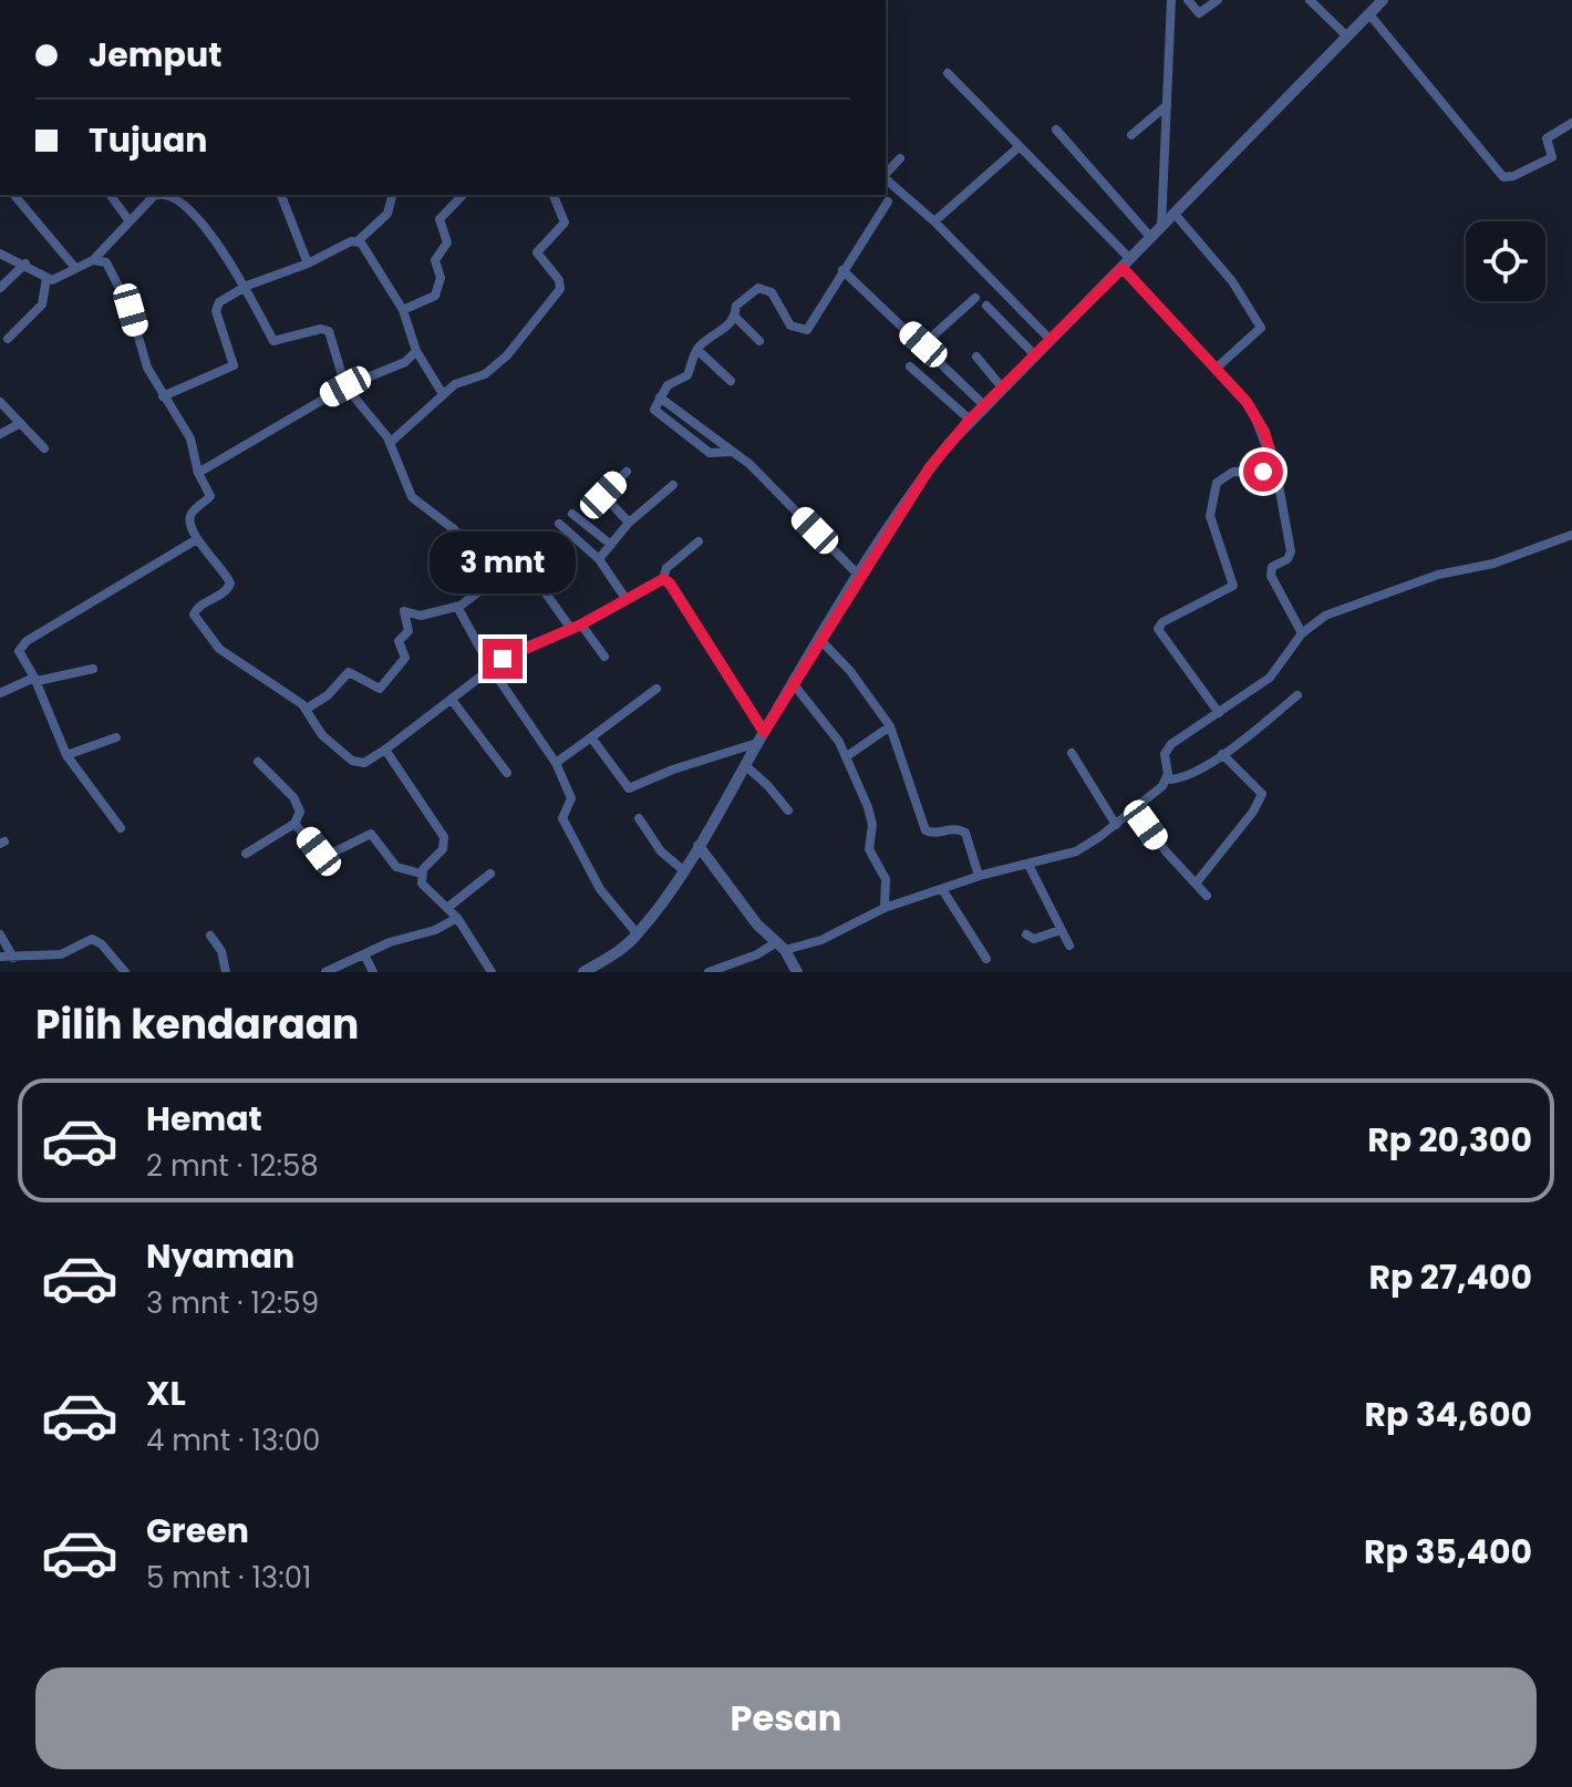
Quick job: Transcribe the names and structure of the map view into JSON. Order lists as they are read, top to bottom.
{
  "page": {
    "banner": ["Jemput", "Tujuan"],
    "bubble": "3 mnt",
    "heading": "Pilih kendaraan",
    "list": [
      {
        "name": "Hemat",
        "note": "2 mnt · 12:58",
        "value": "Rp 20,300"
      },
      {
        "name": "Nyaman",
        "note": "3 mnt · 12:59",
        "value": "Rp 27,400"
      },
      {
        "name": "XL",
        "note": "4 mnt · 13:00",
        "value": "Rp 34,600"
      },
      {
        "name": "Green",
        "note": "5 mnt · 13:01",
        "value": "Rp 35,400"
      }
    ],
    "buttons": "Pesan"
  }
}
